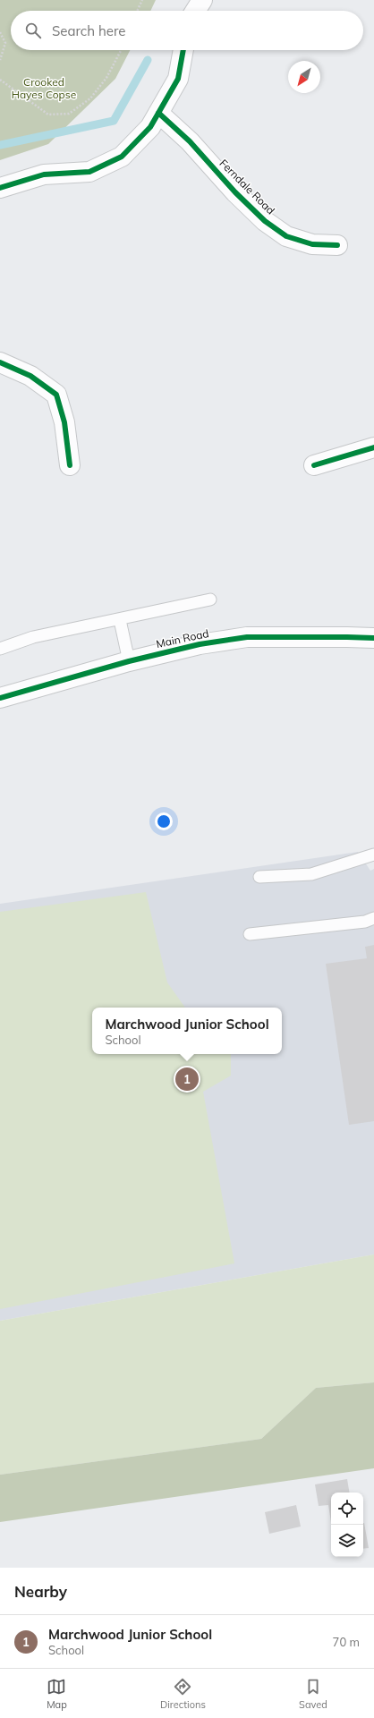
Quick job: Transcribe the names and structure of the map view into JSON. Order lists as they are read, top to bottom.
{
  "streets": {
    "street": ["Ferndale Road", "Main Road"]
  },
  "parks": ["Crooked Hayes Copse"],
  "north": "bottom left",
  "page": {
    "search": "Search here",
    "popup": ["Marchwood Junior School", "School"],
    "pins": "1",
    "heading": "Nearby",
    "list": [
      {
        "mark": "1",
        "name": "Marchwood Junior School",
        "note": "School",
        "value": "70 m"
      }
    ],
    "nav": ["Map", "Directions", "Saved"]
  }
}
